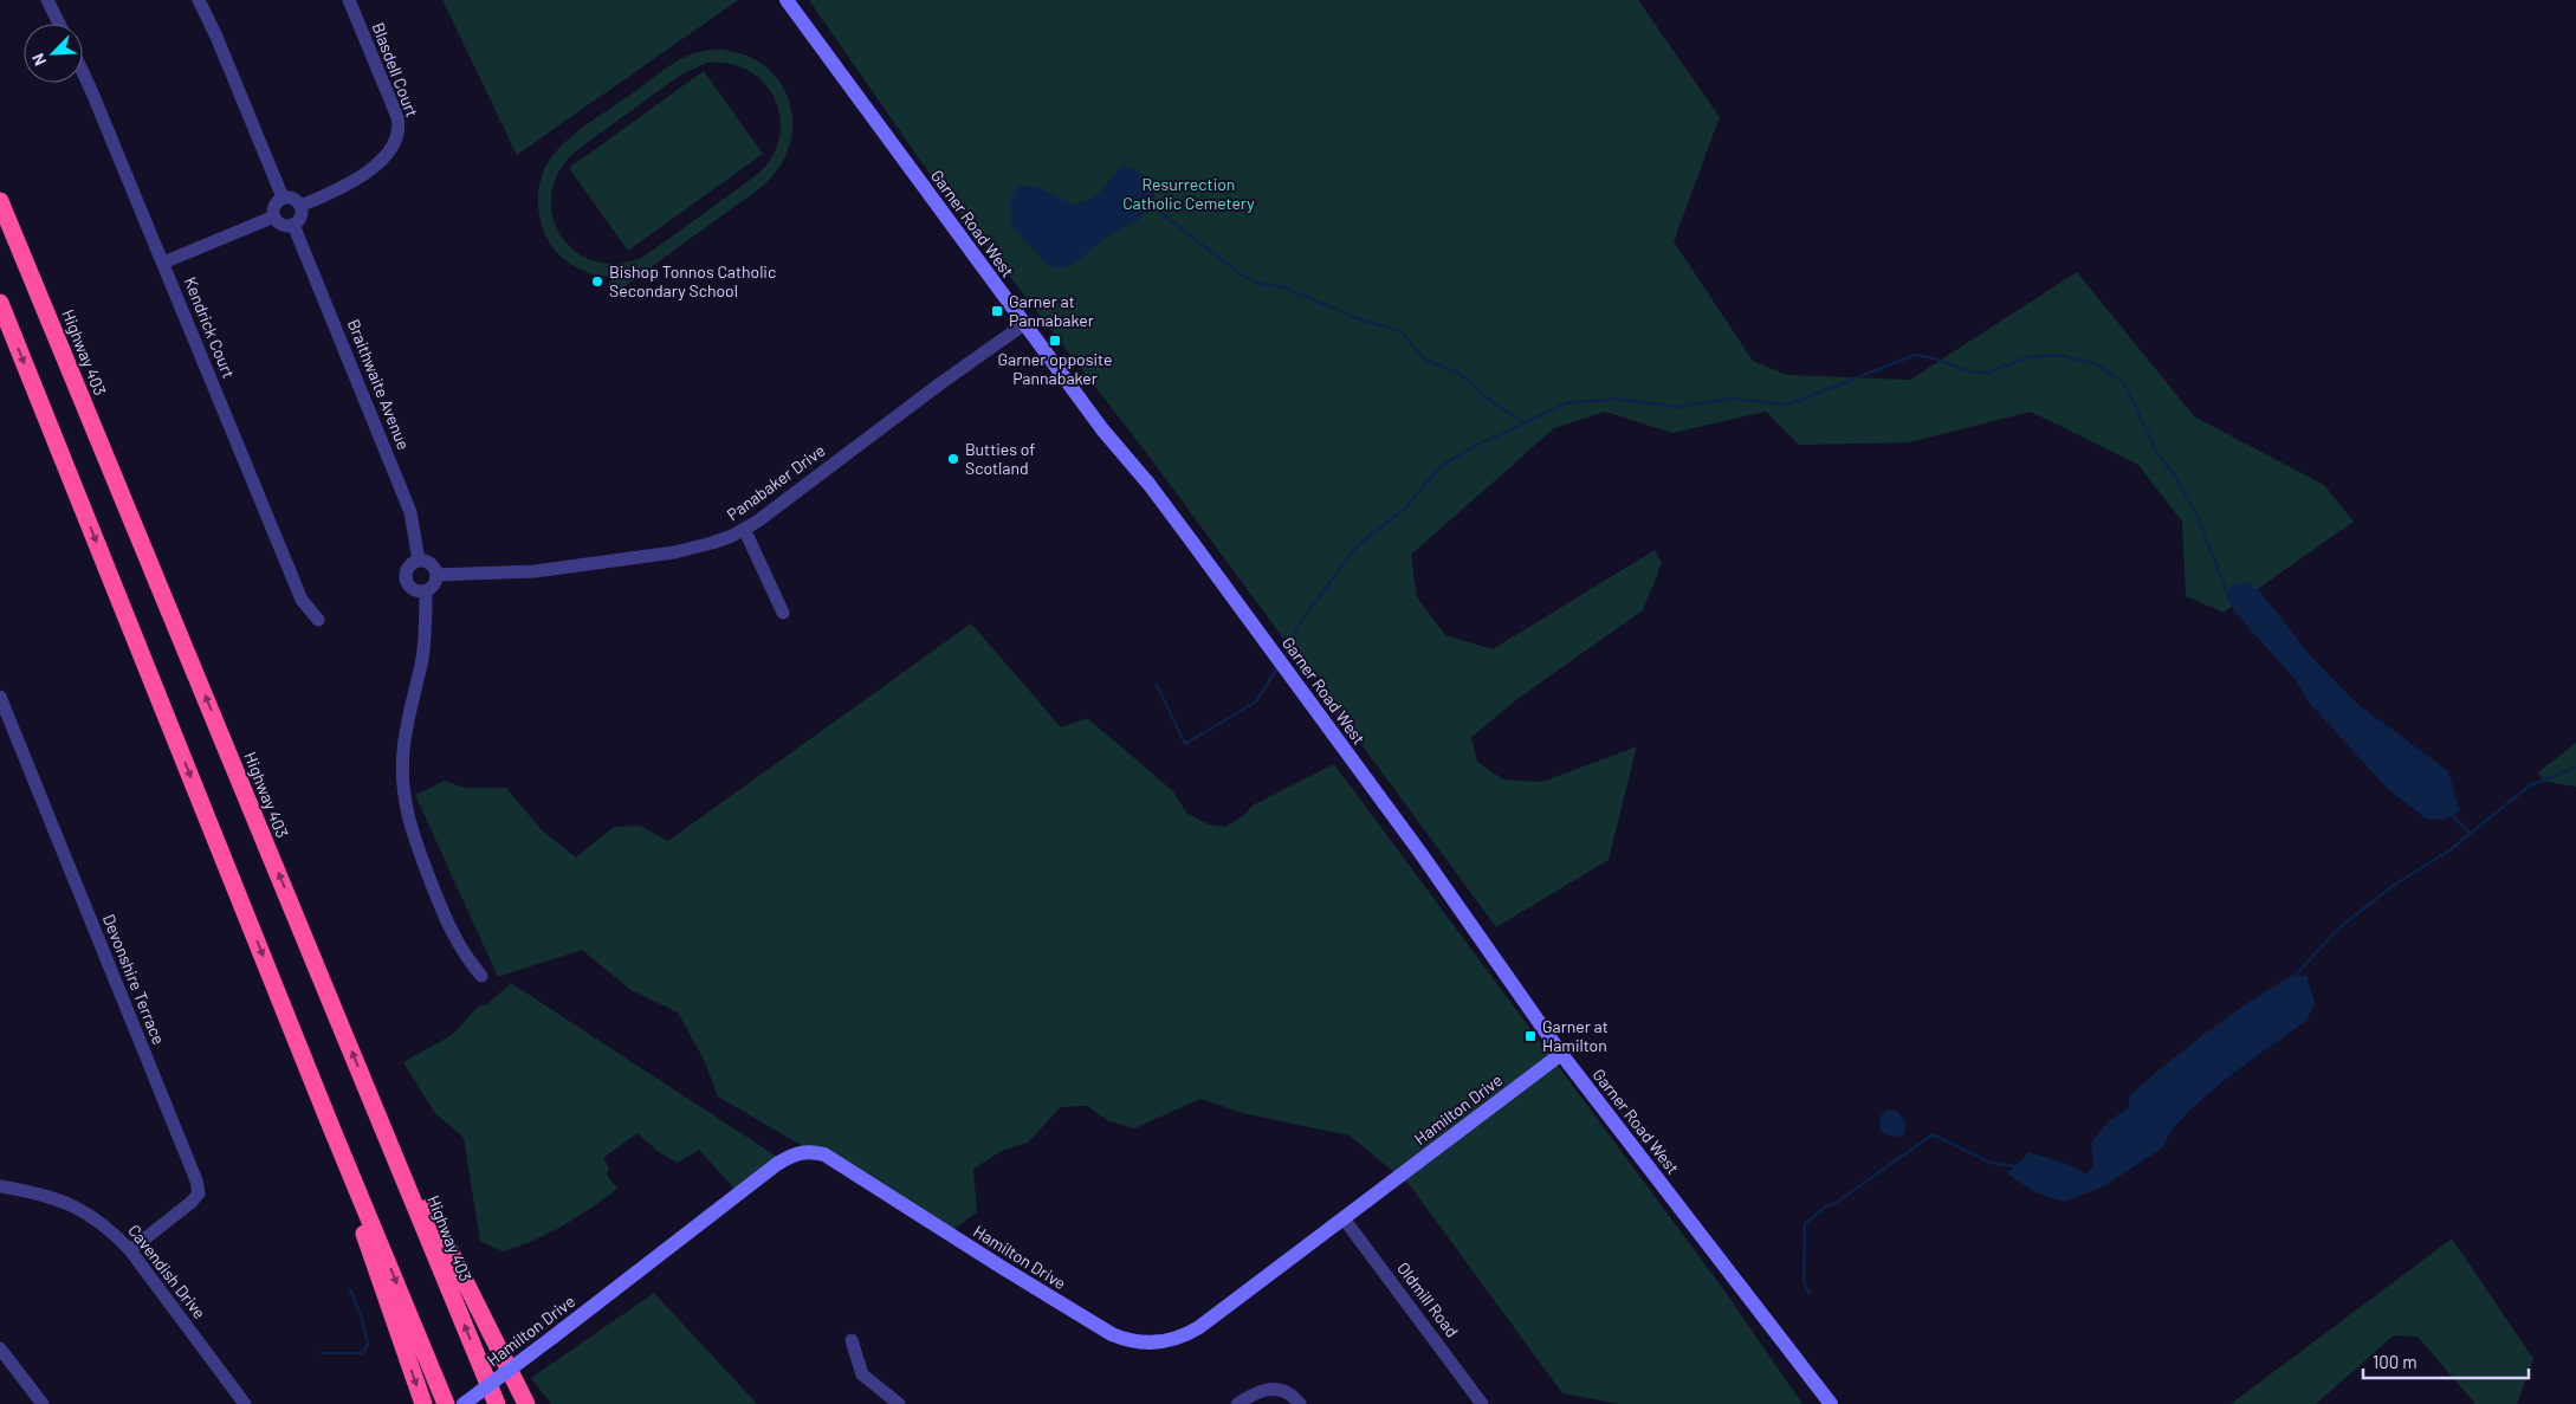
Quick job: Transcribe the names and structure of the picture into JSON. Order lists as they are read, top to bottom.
{
  "streets": {
    "highway": ["Highway 403"],
    "main road": ["Garner Road West", "Hamilton Drive"],
    "street": [
      "Blasdell Court",
      "Kendrick Court",
      "Braithwaite Avenue",
      "Panabaker Drive",
      "Devonshire Terrace",
      "Cavendish Drive",
      "Oldmill Road"
    ]
  },
  "crossings": [
    ["Blasdell Court", "Braithwaite Avenue"],
    ["Garner Road West", "Panabaker Drive"],
    ["Garner Road West", "Hamilton Drive"],
    ["Braithwaite Avenue", "Panabaker Drive"],
    ["Devonshire Terrace", "Cavendish Drive"],
    ["Hamilton Drive", "Oldmill Road"]
  ],
  "parks": ["Resurrection Catholic Cemetery"],
  "places": {
    "other": ["Bishop Tonnos Catholic Secondary School", "Butties of Scotland"],
    "transit": ["Garner at Pannabaker", "Garner opposite Pannabaker", "Garner at Hamilton"]
  },
  "scale_bar": "100 m",
  "north": "bottom left"
}
